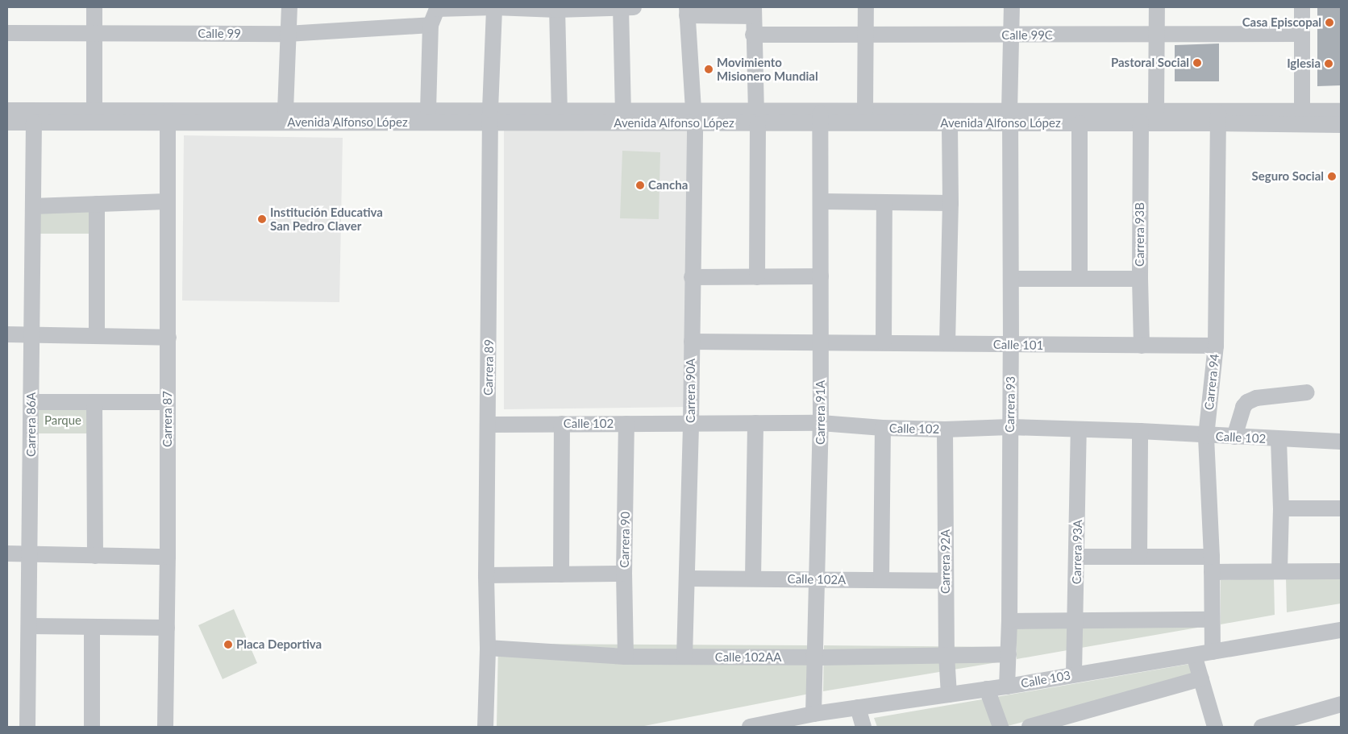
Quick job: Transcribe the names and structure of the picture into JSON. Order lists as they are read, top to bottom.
{
  "streets": {
    "street": [
      "Calle 99",
      "Calle 99C",
      "Avenida Alfonso López",
      "Carrera 93B",
      "Calle 101",
      "Carrera 89",
      "Carrera 94",
      "Carrera 90A",
      "Carrera 93",
      "Carrera 91A",
      "Carrera 87",
      "Calle 102",
      "Carrera 86A",
      "Carrera 90",
      "Carrera 93A",
      "Carrera 92A",
      "Calle 102A",
      "Calle 102AA",
      "Calle 103"
    ]
  },
  "crossings": [
    ["Calle 99C", "Carrera 93"],
    ["Avenida Alfonso López", "Carrera 93B"],
    ["Avenida Alfonso López", "Carrera 89"],
    ["Avenida Alfonso López", "Carrera 94"],
    ["Avenida Alfonso López", "Carrera 90A"],
    ["Avenida Alfonso López", "Carrera 93"],
    ["Avenida Alfonso López", "Carrera 91A"],
    ["Avenida Alfonso López", "Carrera 87"],
    ["Avenida Alfonso López", "Carrera 86A"],
    ["Carrera 93B", "Calle 101"],
    ["Calle 101", "Carrera 94"],
    ["Calle 101", "Carrera 90A"],
    ["Calle 101", "Carrera 93"],
    ["Calle 101", "Carrera 91A"],
    ["Carrera 89", "Calle 102"],
    ["Carrera 89", "Calle 102AA"],
    ["Carrera 94", "Calle 102"],
    ["Carrera 94", "Calle 103"],
    ["Carrera 90A", "Calle 102"],
    ["Carrera 90A", "Calle 102A"],
    ["Carrera 90A", "Calle 102AA"],
    ["Carrera 93", "Calle 102"],
    ["Carrera 93", "Calle 102AA"],
    ["Carrera 93", "Calle 103"],
    ["Carrera 91A", "Calle 102"],
    ["Carrera 91A", "Calle 102A"],
    ["Carrera 91A", "Calle 102AA"],
    ["Carrera 91A", "Calle 103"],
    ["Calle 102", "Carrera 90"],
    ["Calle 102", "Carrera 93A"],
    ["Calle 102", "Carrera 92A"],
    ["Carrera 90", "Calle 102AA"],
    ["Carrera 93A", "Calle 103"],
    ["Carrera 92A", "Calle 102A"],
    ["Carrera 92A", "Calle 102AA"],
    ["Carrera 92A", "Calle 103"]
  ],
  "parks": ["Parque"],
  "places": [
    "Casa Episcopal",
    "Pastoral Social",
    "Iglesia",
    "Movimiento Misionero Mundial",
    "Seguro Social",
    "Cancha",
    "Institución Educativa San Pedro Claver",
    "Placa Deportiva"
  ]
}
